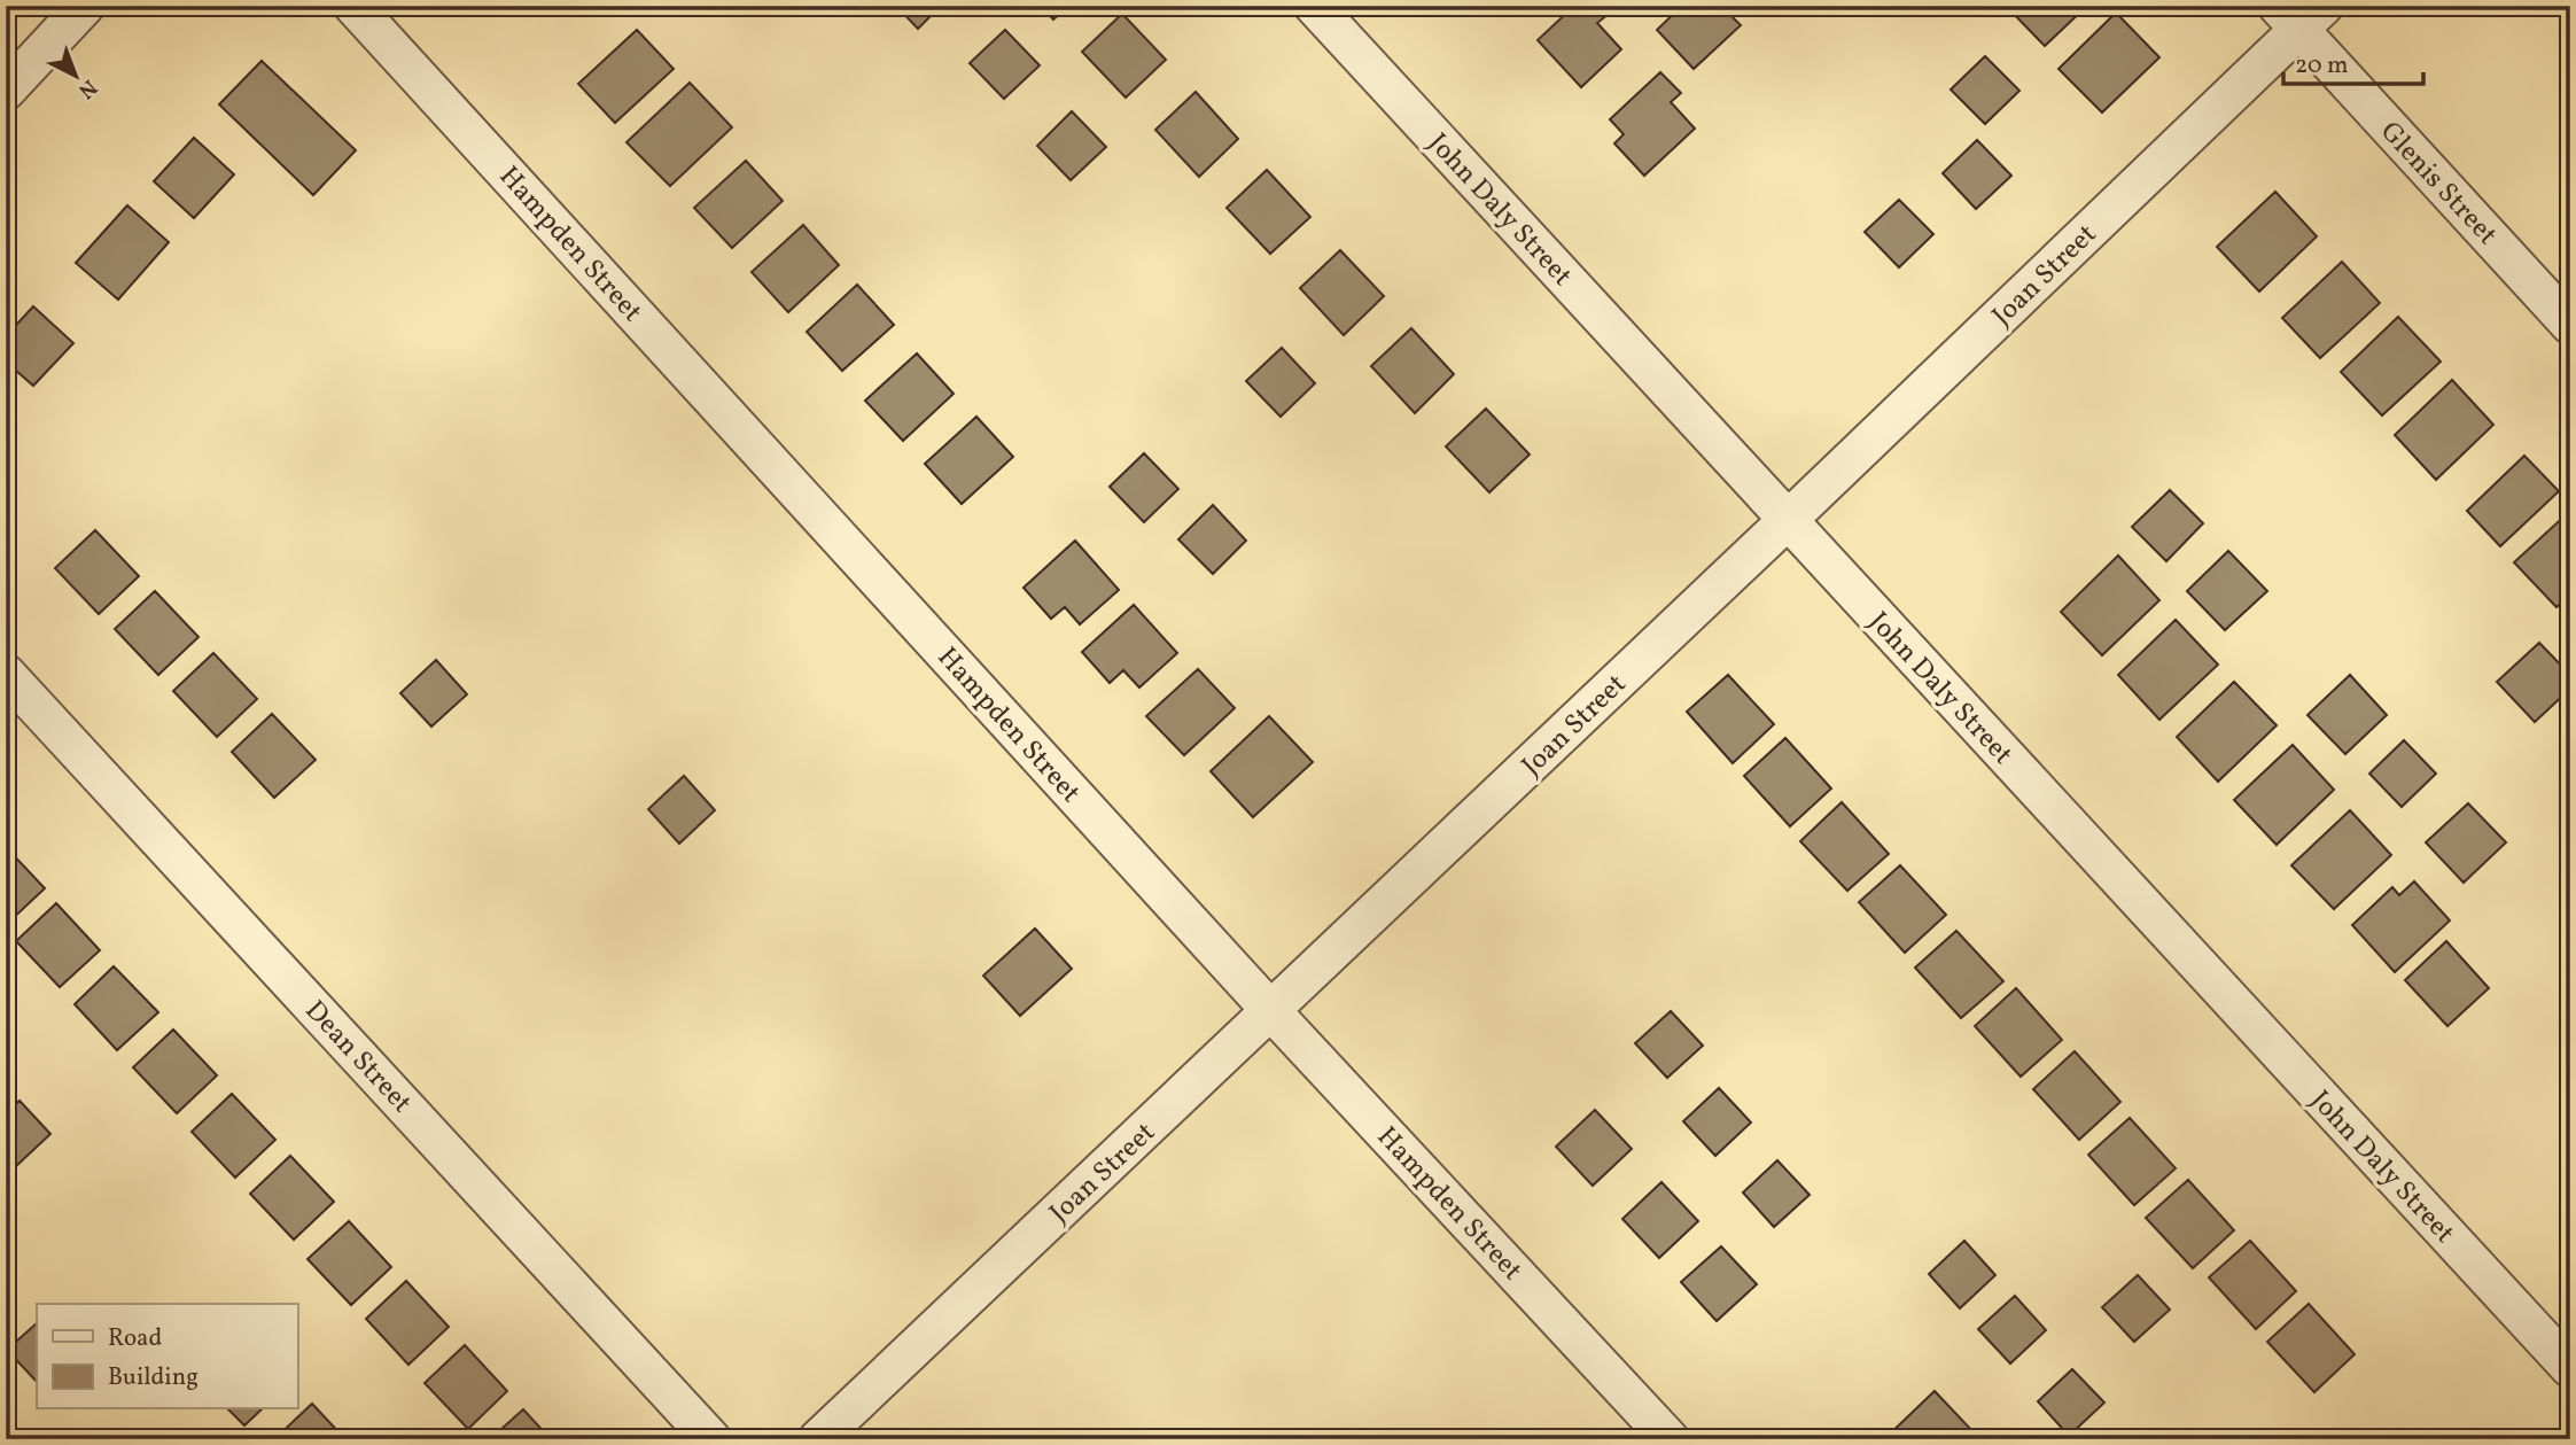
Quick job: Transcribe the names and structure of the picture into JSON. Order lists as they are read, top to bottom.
{
  "streets": {
    "street": [
      "Glenis Street",
      "John Daly Street",
      "Hampden Street",
      "Joan Street",
      "Dean Street"
    ]
  },
  "crossings": [
    ["Glenis Street", "Joan Street"],
    ["John Daly Street", "Joan Street"],
    ["Hampden Street", "Joan Street"]
  ],
  "legend": ["Road", "Building"],
  "scale_bar": "20 m",
  "north": "bottom right"
}
